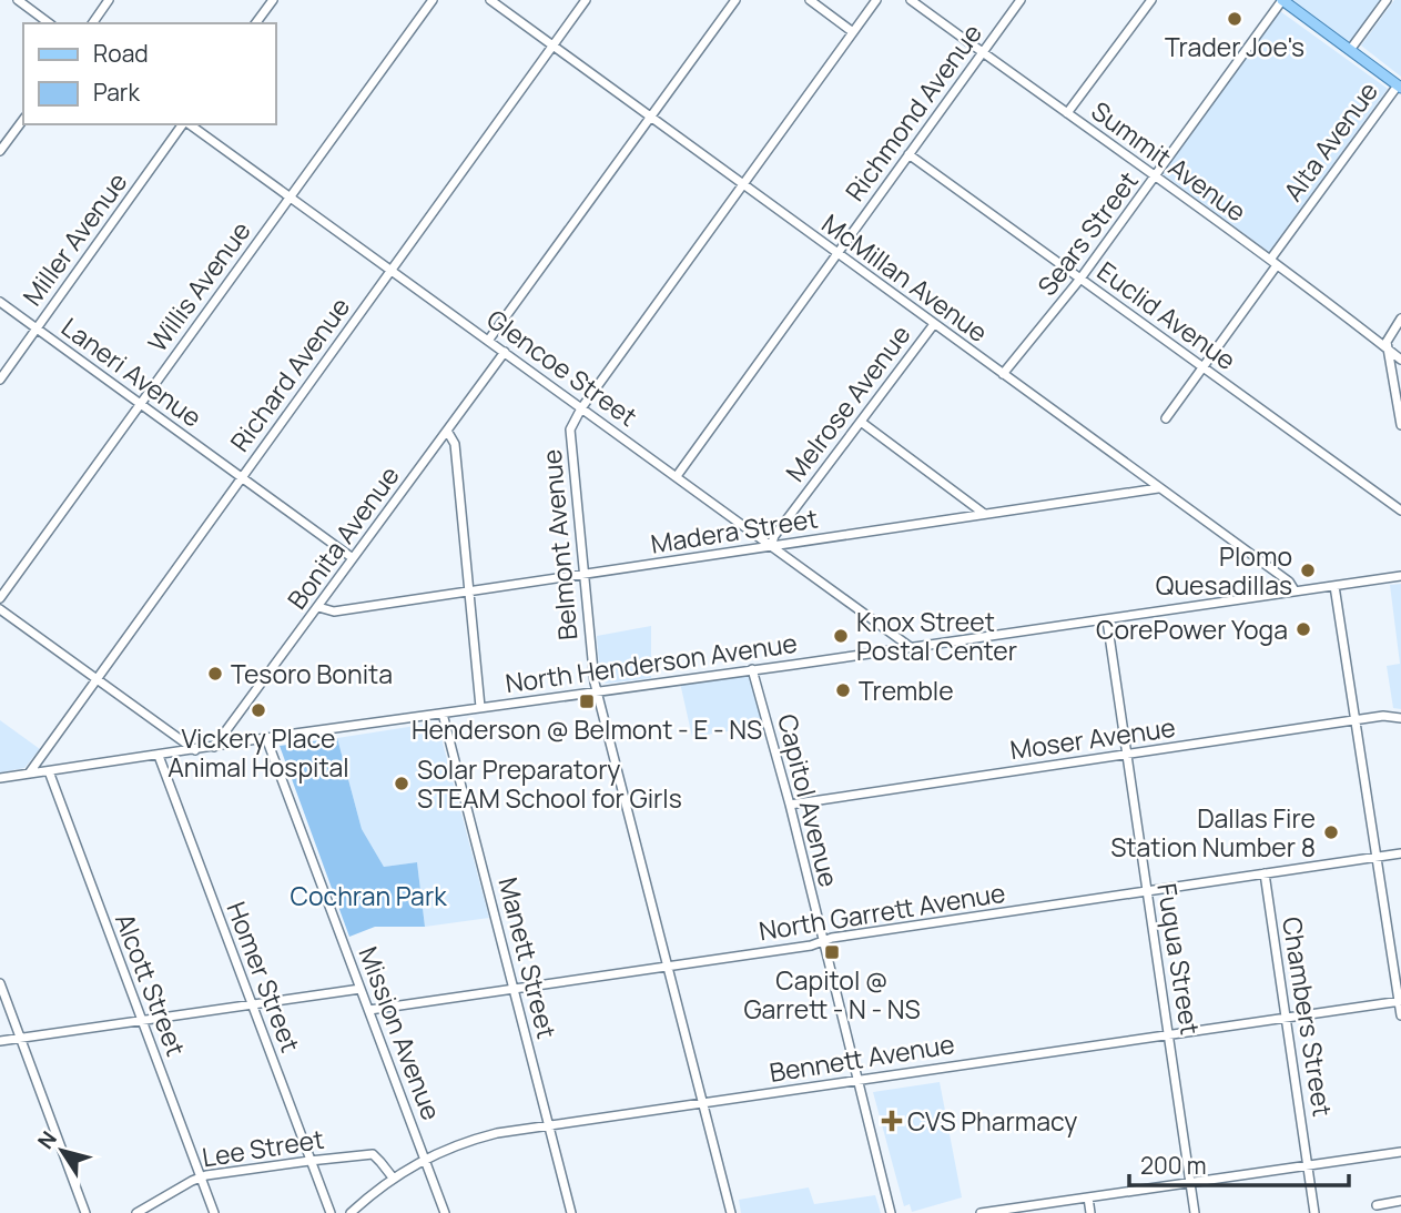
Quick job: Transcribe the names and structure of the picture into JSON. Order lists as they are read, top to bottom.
{
  "streets": {
    "street": [
      "Richmond Avenue",
      "Alta Avenue",
      "Summit Avenue",
      "Sears Street",
      "Miller Avenue",
      "McMillan Avenue",
      "Willis Avenue",
      "Euclid Avenue",
      "Glencoe Street",
      "Laneri Avenue",
      "Richard Avenue",
      "Melrose Avenue",
      "Madera Street",
      "Bonita Avenue",
      "Belmont Avenue",
      "North Henderson Avenue",
      "Moser Avenue",
      "Capitol Avenue",
      "North Garrett Avenue",
      "Manett Street",
      "Fuqua Street",
      "Homer Street",
      "Alcott Street",
      "Chambers Street",
      "Mission Avenue",
      "Bennett Avenue",
      "Lee Street"
    ]
  },
  "crossings": [
    ["Richmond Avenue", "Summit Avenue"],
    ["Richmond Avenue", "McMillan Avenue"],
    ["Richmond Avenue", "Euclid Avenue"],
    ["Richmond Avenue", "Glencoe Street"],
    ["Alta Avenue", "Summit Avenue"],
    ["Alta Avenue", "Euclid Avenue"],
    ["Summit Avenue", "Sears Street"],
    ["Sears Street", "McMillan Avenue"],
    ["Sears Street", "Euclid Avenue"],
    ["Miller Avenue", "Laneri Avenue"],
    ["McMillan Avenue", "Richard Avenue"],
    ["McMillan Avenue", "Melrose Avenue"],
    ["McMillan Avenue", "Madera Street"],
    ["McMillan Avenue", "Belmont Avenue"],
    ["McMillan Avenue", "North Henderson Avenue"],
    ["Willis Avenue", "Glencoe Street"],
    ["Willis Avenue", "Laneri Avenue"],
    ["Glencoe Street", "Richard Avenue"],
    ["Glencoe Street", "Melrose Avenue"],
    ["Glencoe Street", "Madera Street"],
    ["Glencoe Street", "Bonita Avenue"],
    ["Glencoe Street", "Belmont Avenue"],
    ["Glencoe Street", "North Henderson Avenue"],
    ["Laneri Avenue", "Richard Avenue"],
    ["Laneri Avenue", "Bonita Avenue"],
    ["Richard Avenue", "North Henderson Avenue"],
    ["Melrose Avenue", "Madera Street"],
    ["Madera Street", "Bonita Avenue"],
    ["Madera Street", "Belmont Avenue"],
    ["Bonita Avenue", "North Henderson Avenue"],
    ["Belmont Avenue", "North Henderson Avenue"],
    ["Belmont Avenue", "North Garrett Avenue"],
    ["Belmont Avenue", "Bennett Avenue"],
    ["North Henderson Avenue", "Capitol Avenue"],
    ["North Henderson Avenue", "Manett Street"],
    ["North Henderson Avenue", "Fuqua Street"],
    ["North Henderson Avenue", "Homer Street"],
    ["North Henderson Avenue", "Alcott Street"],
    ["North Henderson Avenue", "Mission Avenue"],
    ["Moser Avenue", "Capitol Avenue"],
    ["Moser Avenue", "Fuqua Street"],
    ["Capitol Avenue", "North Garrett Avenue"],
    ["Capitol Avenue", "Bennett Avenue"],
    ["North Garrett Avenue", "Manett Street"],
    ["North Garrett Avenue", "Fuqua Street"],
    ["North Garrett Avenue", "Chambers Street"],
    ["North Garrett Avenue", "Mission Avenue"],
    ["Manett Street", "Bennett Avenue"],
    ["Fuqua Street", "Bennett Avenue"],
    ["Homer Street", "Lee Street"],
    ["Alcott Street", "Lee Street"],
    ["Chambers Street", "Bennett Avenue"],
    ["Mission Avenue", "Bennett Avenue"],
    ["Bennett Avenue", "Lee Street"]
  ],
  "parks": ["Cochran Park"],
  "places": {
    "other": [
      "Trader Joe's",
      "Plomo Quesadillas",
      "CorePower Yoga",
      "Knox Street Postal Center",
      "Tesoro Bonita",
      "Tremble",
      "Vickery Place Animal Hospital",
      "Solar Preparatory STEAM School for Girls",
      "Dallas Fire Station Number 8"
    ],
    "transit": ["Henderson @ Belmont - E - NS", "Capitol @ Garrett - N - NS"],
    "health": ["CVS Pharmacy"]
  },
  "legend": ["Road", "Park"],
  "scale_bar": "200 m",
  "north": "top left"
}
